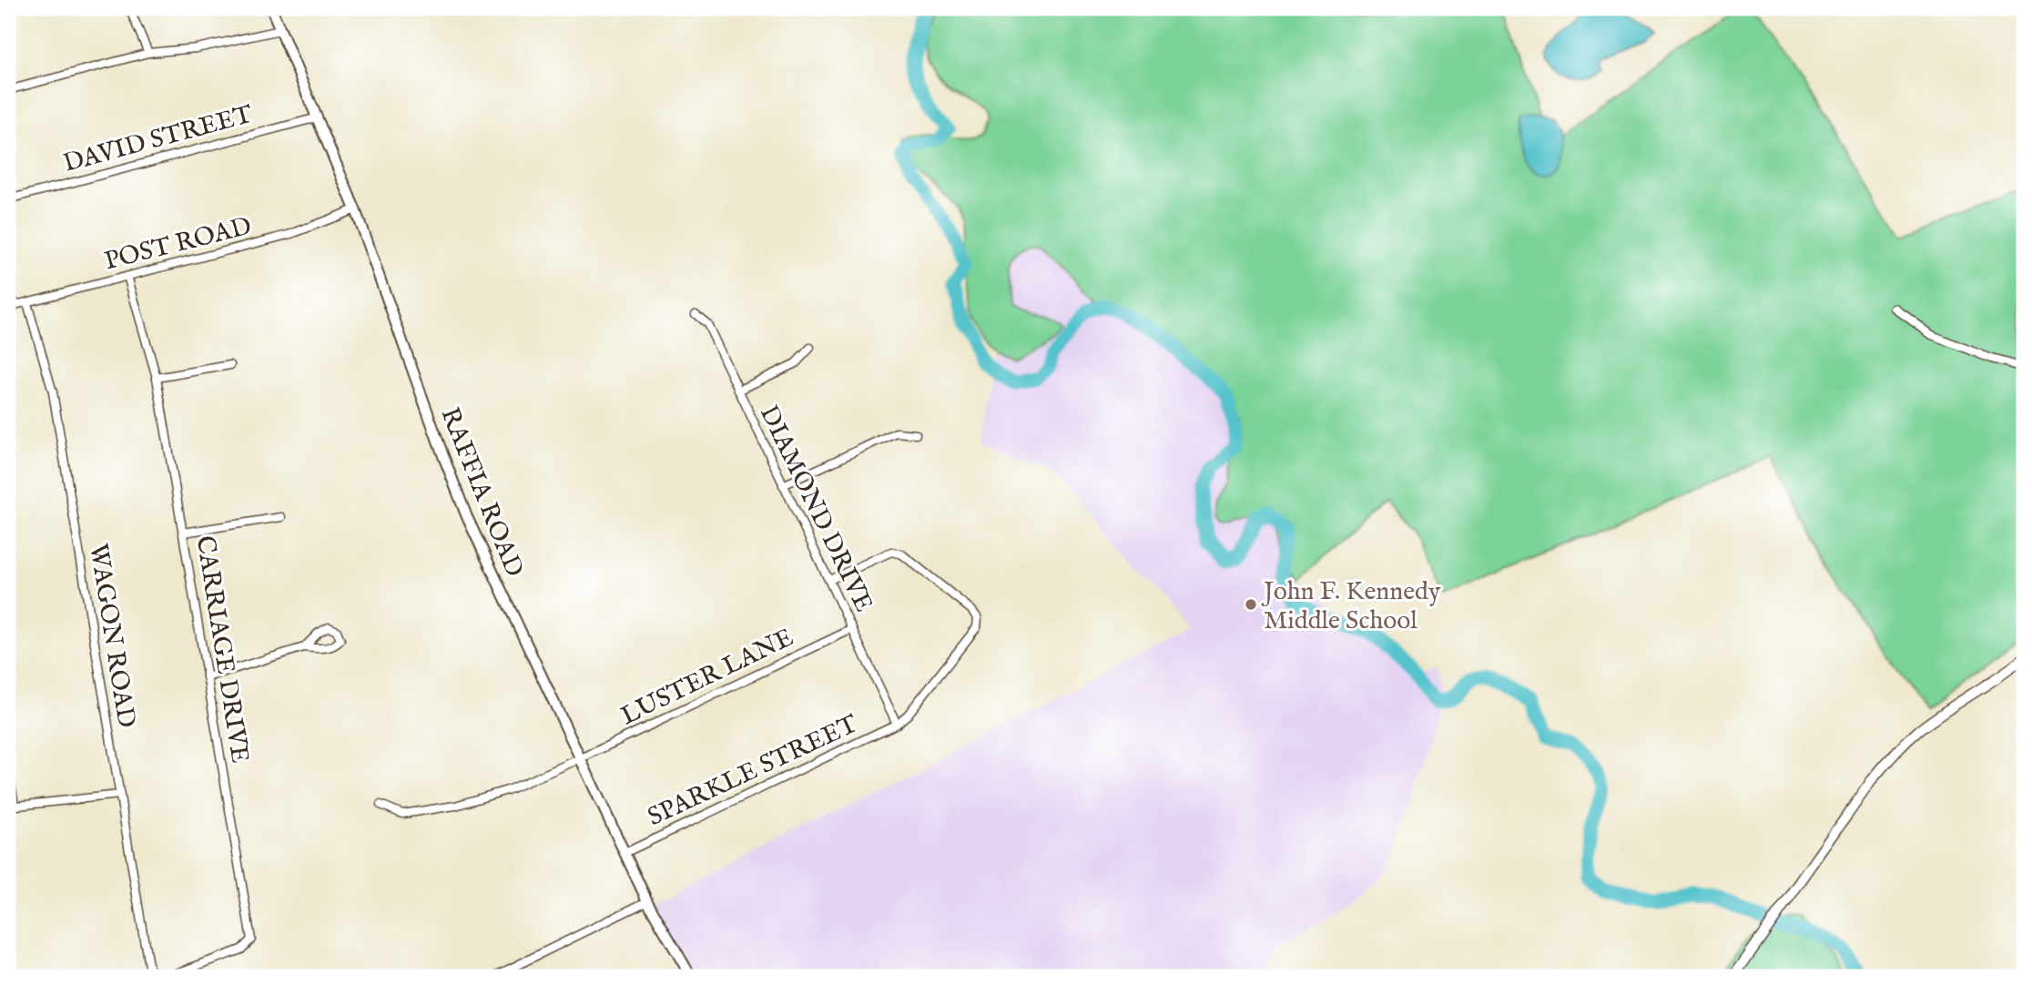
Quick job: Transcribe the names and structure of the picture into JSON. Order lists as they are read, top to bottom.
{
  "streets": {
    "main road": ["RAFFIA ROAD"],
    "street": [
      "DAVID STREET",
      "POST ROAD",
      "DIAMOND DRIVE",
      "WAGON ROAD",
      "CARRIAGE DRIVE",
      "LUSTER LANE",
      "SPARKLE STREET"
    ]
  },
  "crossings": [
    ["DAVID STREET", "RAFFIA ROAD"],
    ["POST ROAD", "RAFFIA ROAD"],
    ["POST ROAD", "WAGON ROAD"],
    ["POST ROAD", "CARRIAGE DRIVE"],
    ["RAFFIA ROAD", "LUSTER LANE"],
    ["RAFFIA ROAD", "SPARKLE STREET"],
    ["DIAMOND DRIVE", "LUSTER LANE"],
    ["DIAMOND DRIVE", "SPARKLE STREET"]
  ],
  "places": ["John F. Kennedy Middle School"]
}
